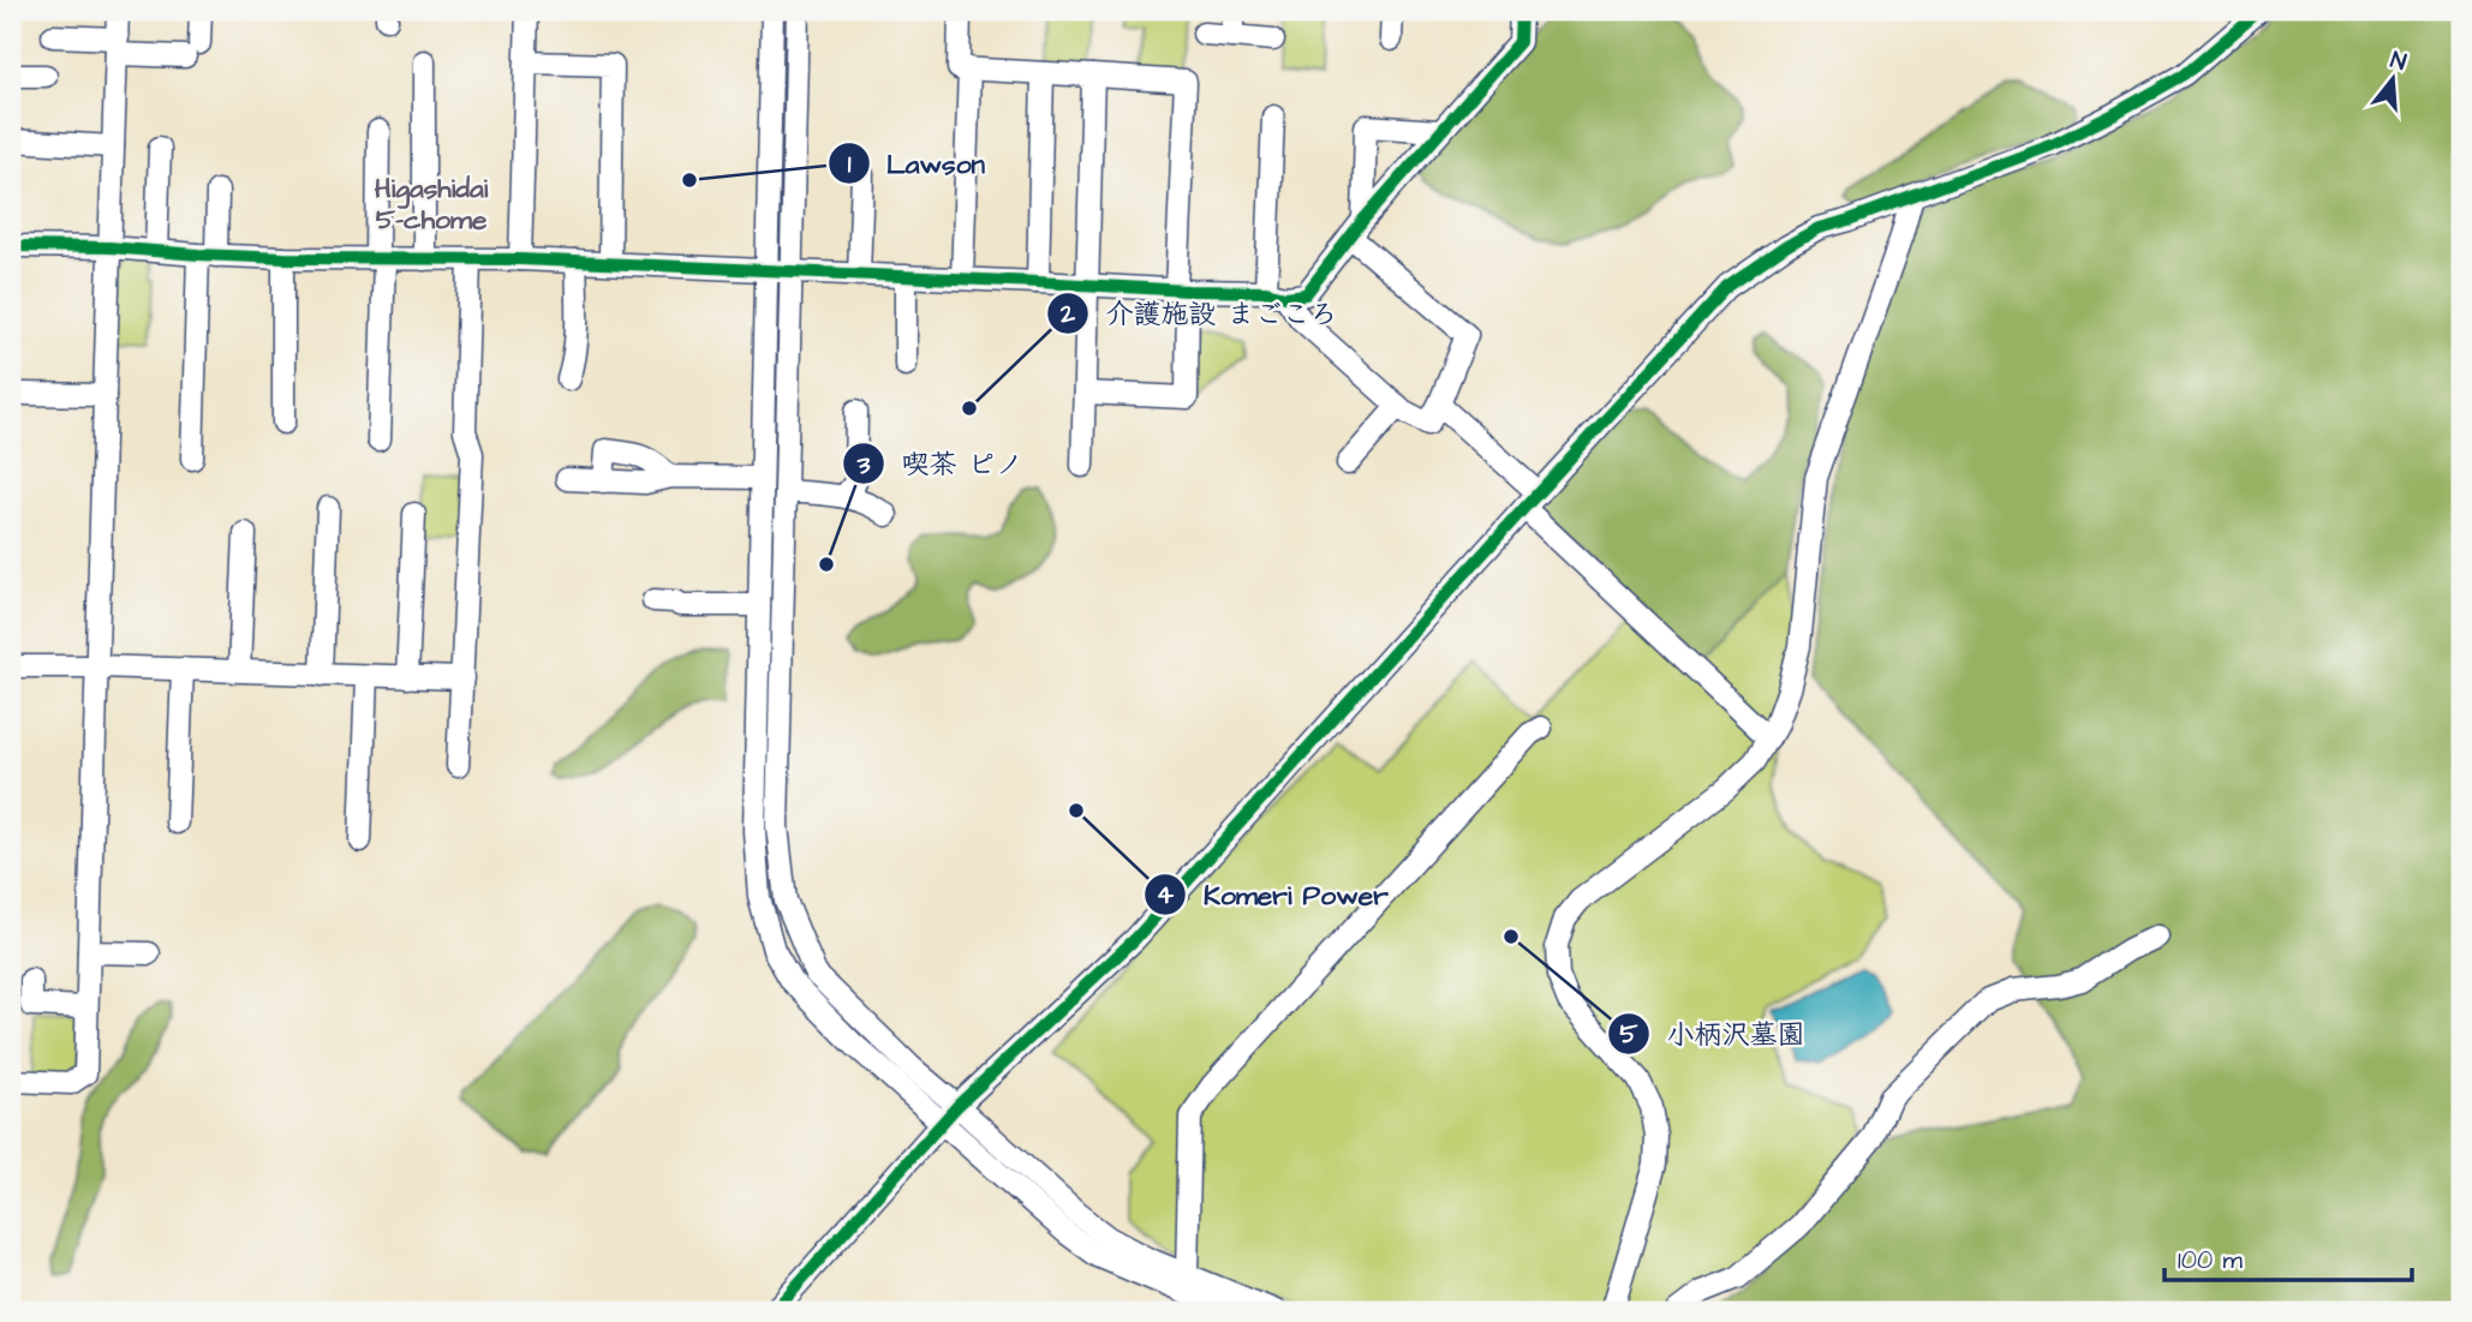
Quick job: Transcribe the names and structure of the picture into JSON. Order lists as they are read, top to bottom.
{
  "districts": ["Higashidai 5-chome"],
  "places": [
    "Lawson",
    "介護施設 まごころ",
    "喫茶 ピノ",
    "Komeri Power",
    "小柄沢墓園"
  ],
  "scale_bar": "100 m",
  "north": "top"
}
